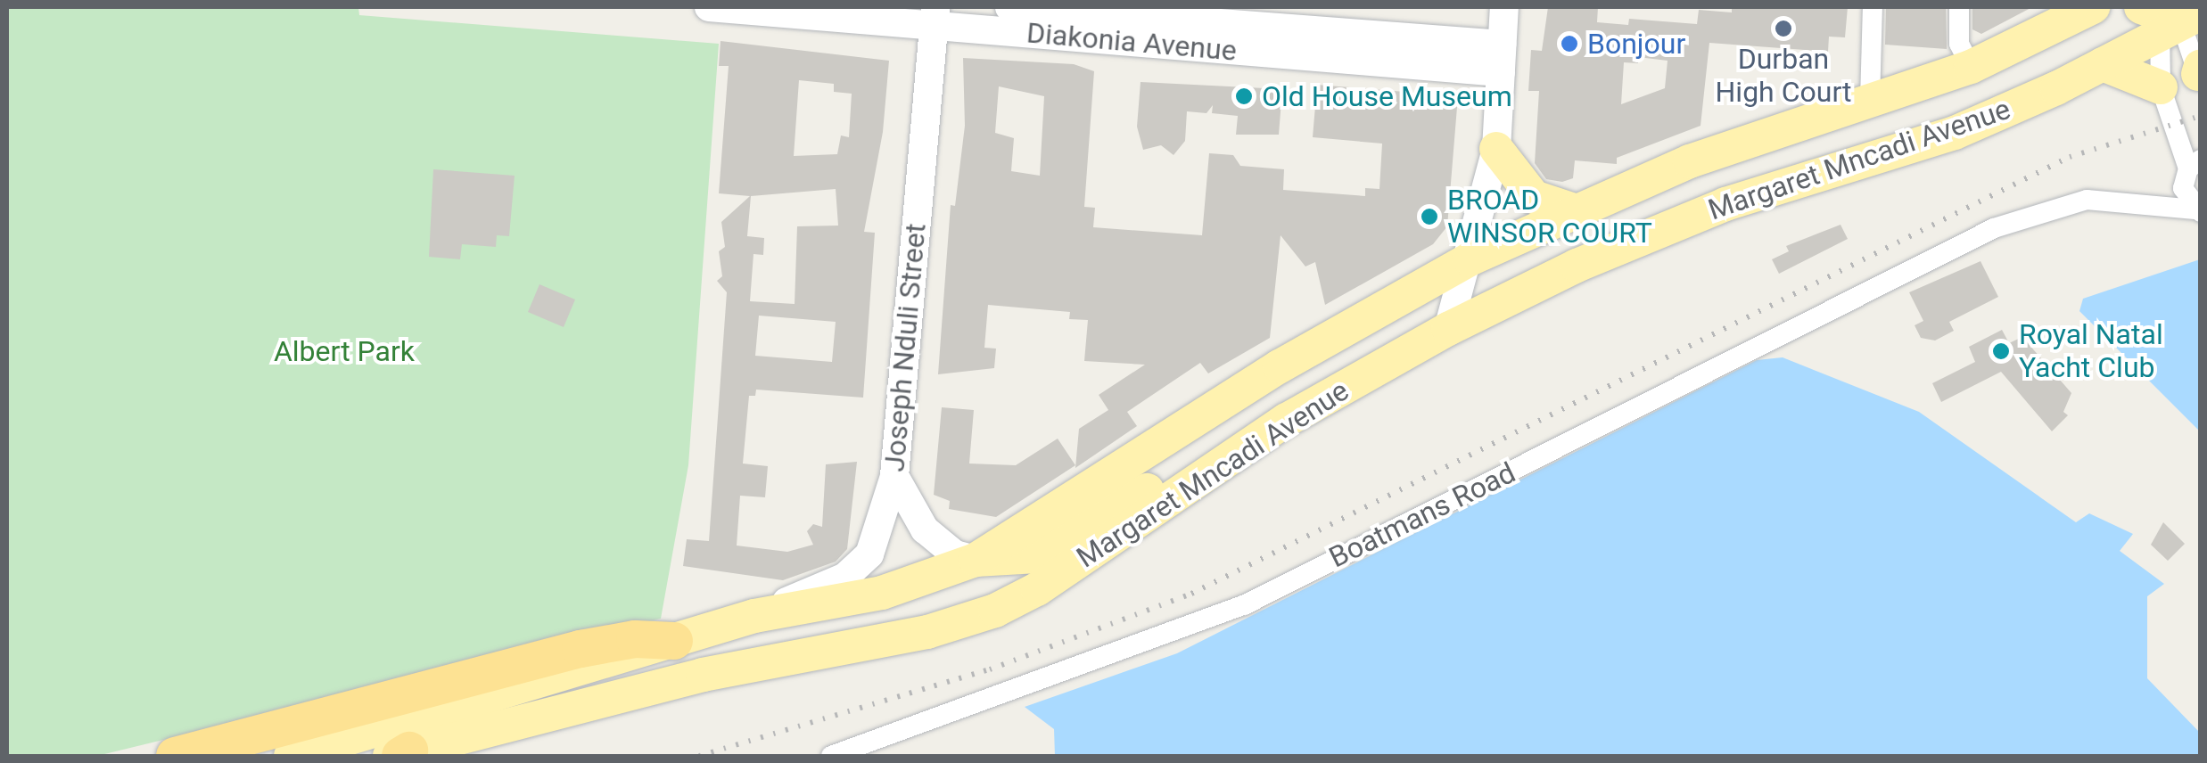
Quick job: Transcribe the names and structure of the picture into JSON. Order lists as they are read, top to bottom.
{
  "streets": {
    "main road": ["Margaret Mncadi Avenue"],
    "street": ["Diakonia Avenue", "Joseph Nduli Street", "Boatmans Road"]
  },
  "crossings": [
    ["Diakonia Avenue", "Joseph Nduli Street"],
    ["Margaret Mncadi Avenue", "Joseph Nduli Street"]
  ],
  "parks": ["Albert Park"],
  "places": [
    "Durban High Court",
    "Bonjour",
    "Old House Museum",
    "BROAD WINSOR COURT",
    "Royal Natal Yacht Club"
  ]
}
